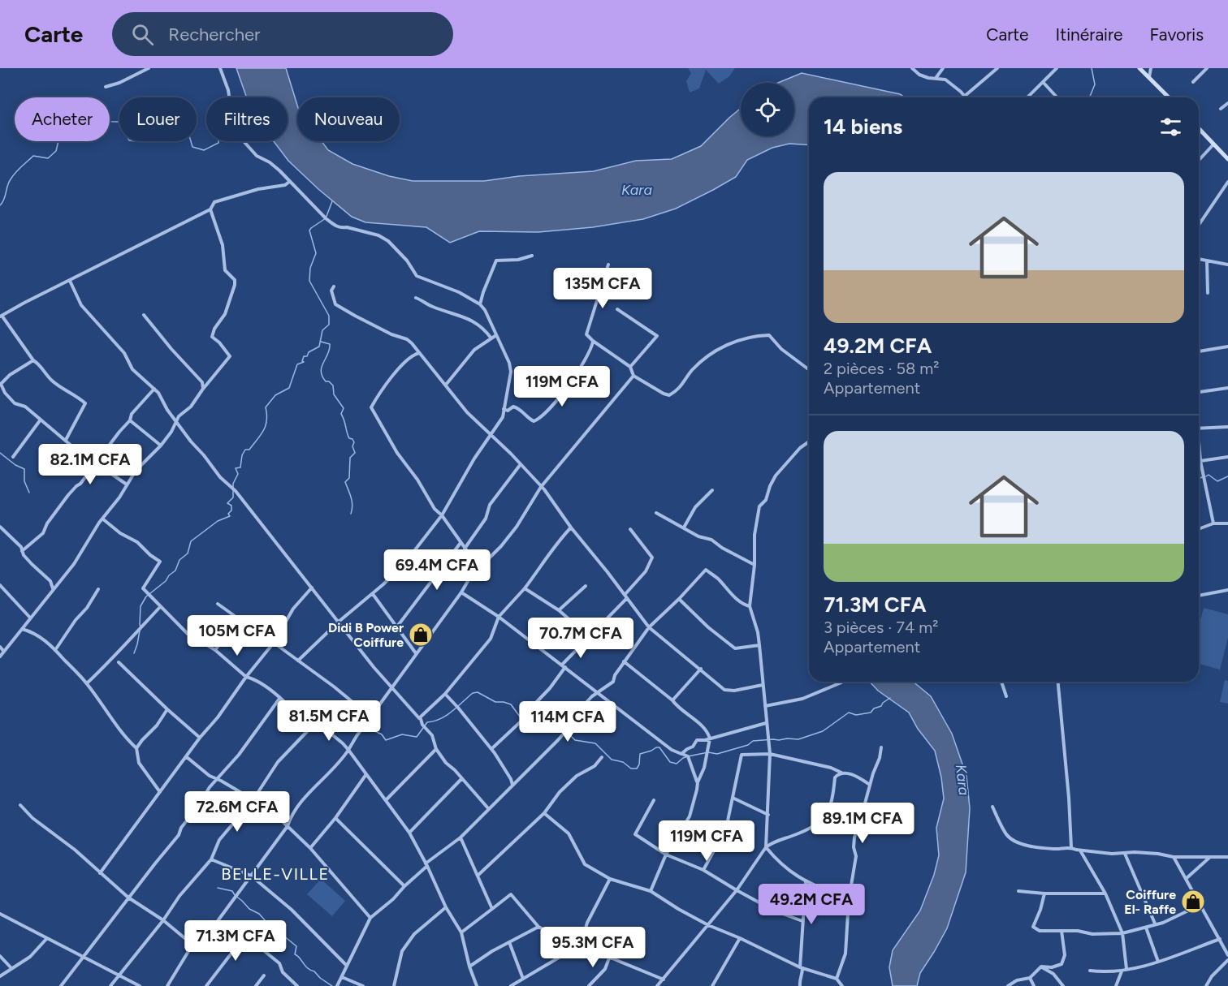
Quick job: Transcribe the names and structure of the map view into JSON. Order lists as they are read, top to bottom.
{
  "districts": ["BELLE-VILLE"],
  "water": ["Kara"],
  "places": {
    "shop": ["Didi B Power Coiffure", "Coiffure El- Raffe"]
  },
  "page": {
    "header": "Carte",
    "search": "Rechercher",
    "nav": ["Carte", "Itinéraire", "Favoris"],
    "chip": [
      "Acheter",
      "Louer",
      "Filtres",
      "Nouveau"
    ],
    "heading": "14 biens",
    "list": [
      {
        "name": "49.2M CFA",
        "note": "2 pièces · 58 m² · Appartement"
      },
      {
        "name": "71.3M CFA",
        "note": "3 pièces · 74 m² · Appartement"
      }
    ],
    "price": [
      "135M CFA",
      "119M CFA",
      "82.1M CFA",
      "69.4M CFA",
      "105M CFA",
      "70.7M CFA",
      "81.5M CFA",
      "114M CFA",
      "72.6M CFA",
      "89.1M CFA",
      "119M CFA",
      "49.2M CFA",
      "71.3M CFA",
      "95.3M CFA"
    ]
  }
}
